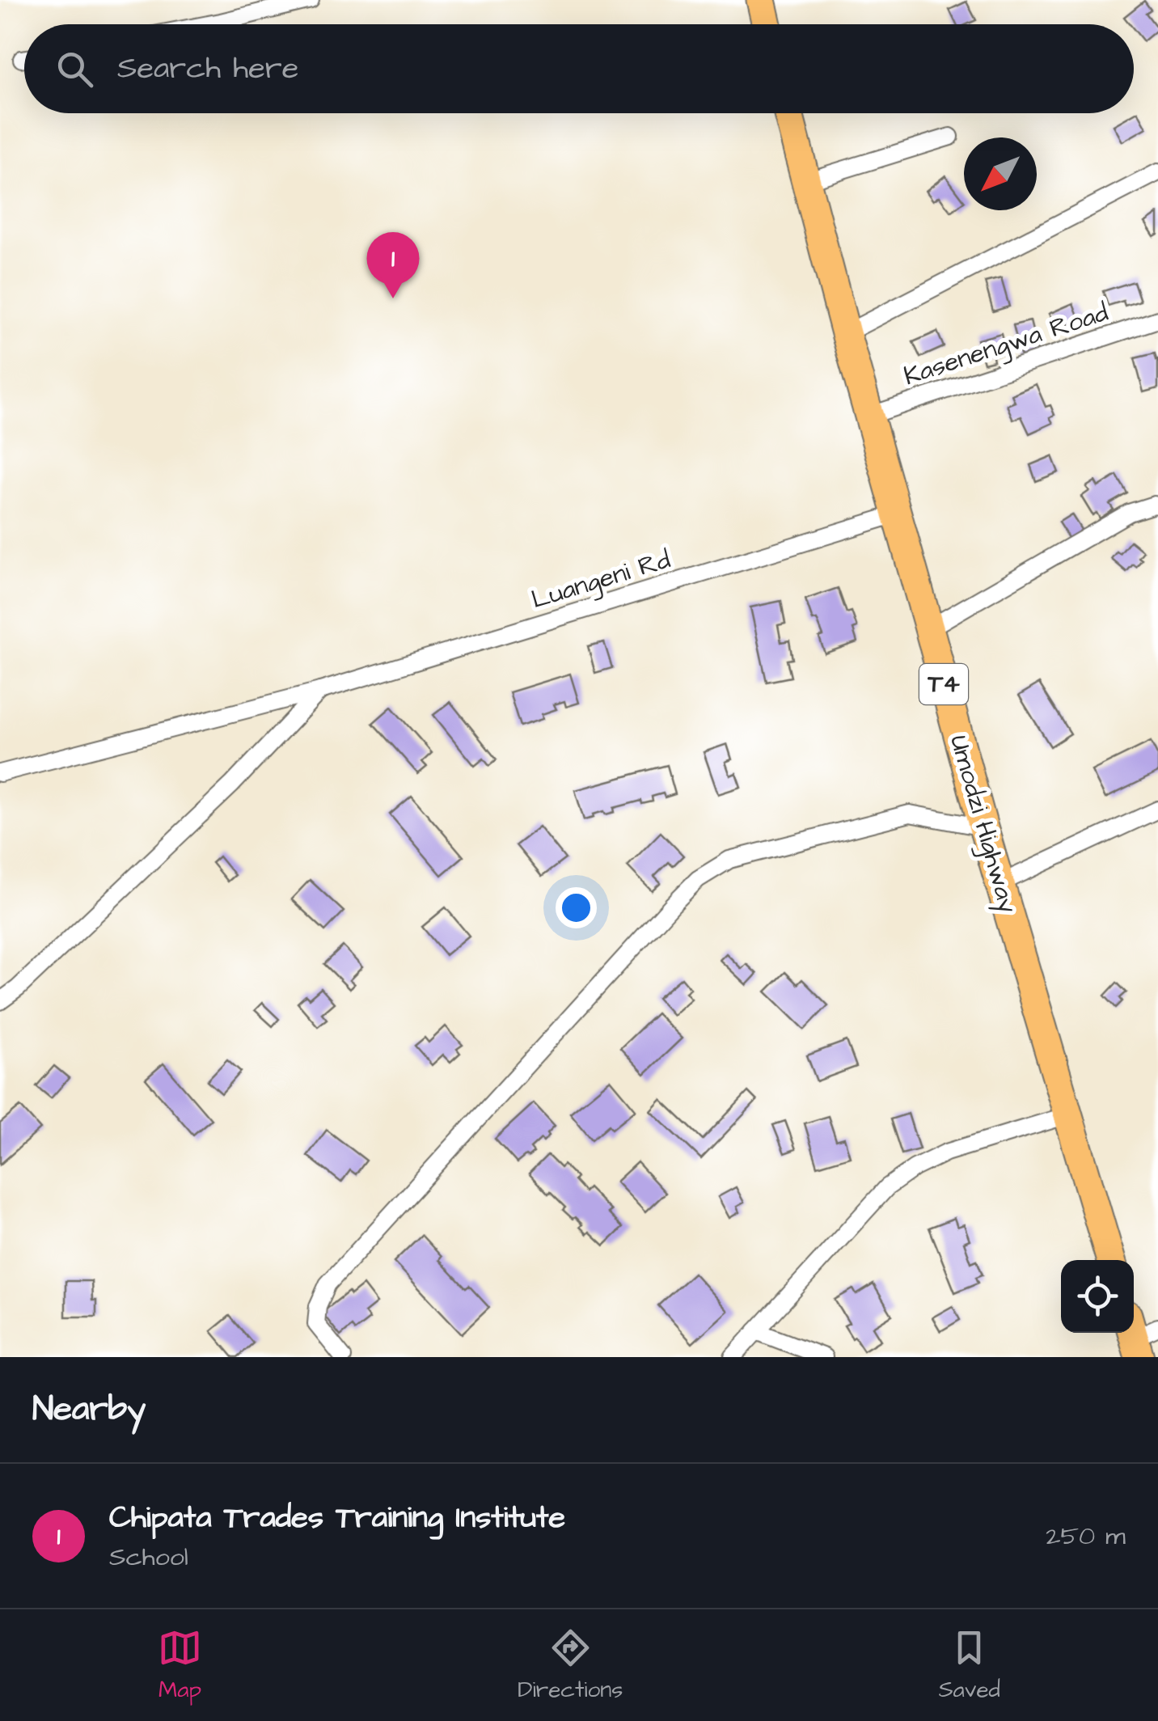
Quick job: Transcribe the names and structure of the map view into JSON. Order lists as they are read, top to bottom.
{
  "streets": {
    "highway": ["T4", "Umodzi Highway"],
    "street": ["Kasenengwa Road", "Luangeni Rd"]
  },
  "crossings": [
    ["Kasenengwa Road", "Umodzi Highway"],
    ["Luangeni Rd", "Umodzi Highway"]
  ],
  "north": "bottom left",
  "page": {
    "search": "Search here",
    "pins": "1",
    "heading": "Nearby",
    "list": [
      {
        "mark": "1",
        "name": "Chipata Trades Training Institute",
        "note": "School",
        "value": "250 m"
      }
    ],
    "nav": ["Map", "Directions", "Saved"]
  }
}
